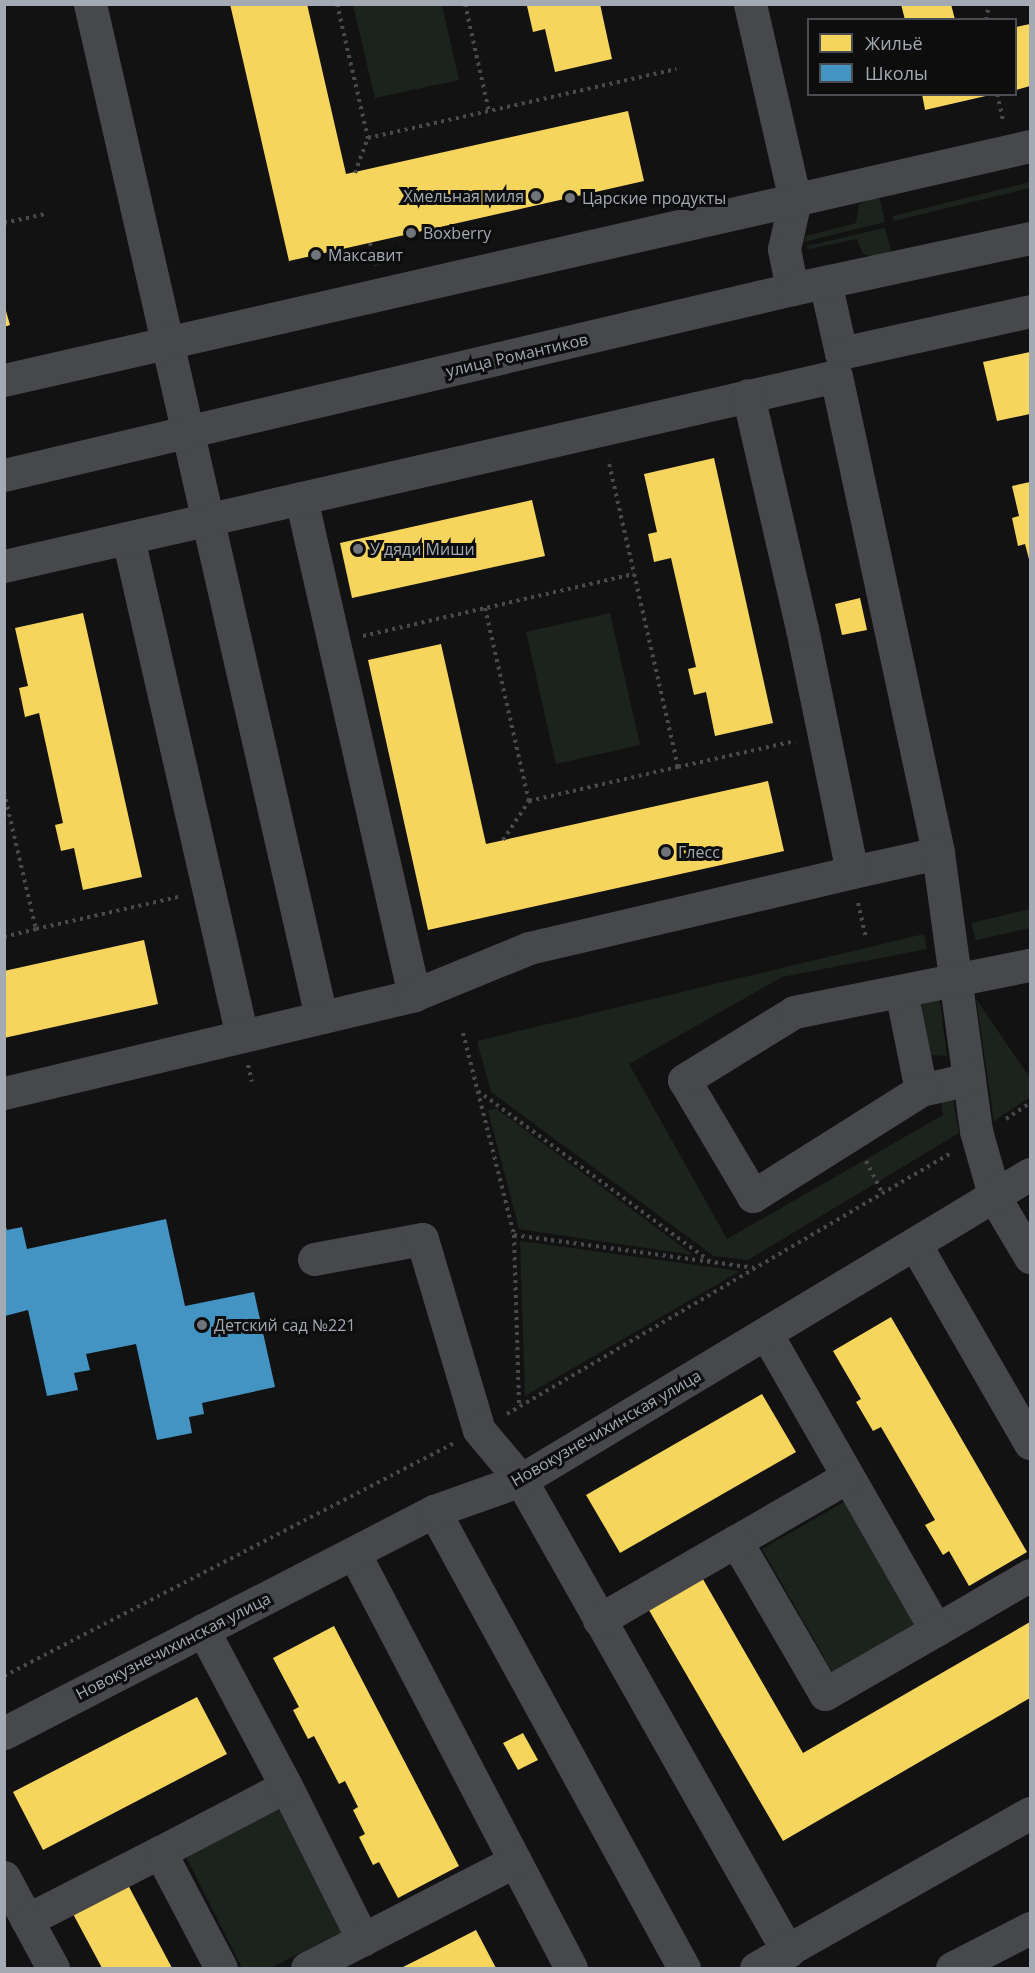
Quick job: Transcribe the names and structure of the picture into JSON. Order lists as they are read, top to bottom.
{
  "streets": {
    "street": ["улица Романтиков", "Новокузнечихинская улица"]
  },
  "places": [
    "Хмельная миля",
    "Царские продукты",
    "Boxberry",
    "Максавит",
    "У дяди Миши",
    "Глесс",
    "Детский сад №221"
  ],
  "legend": ["Жильё", "Школы"]
}
